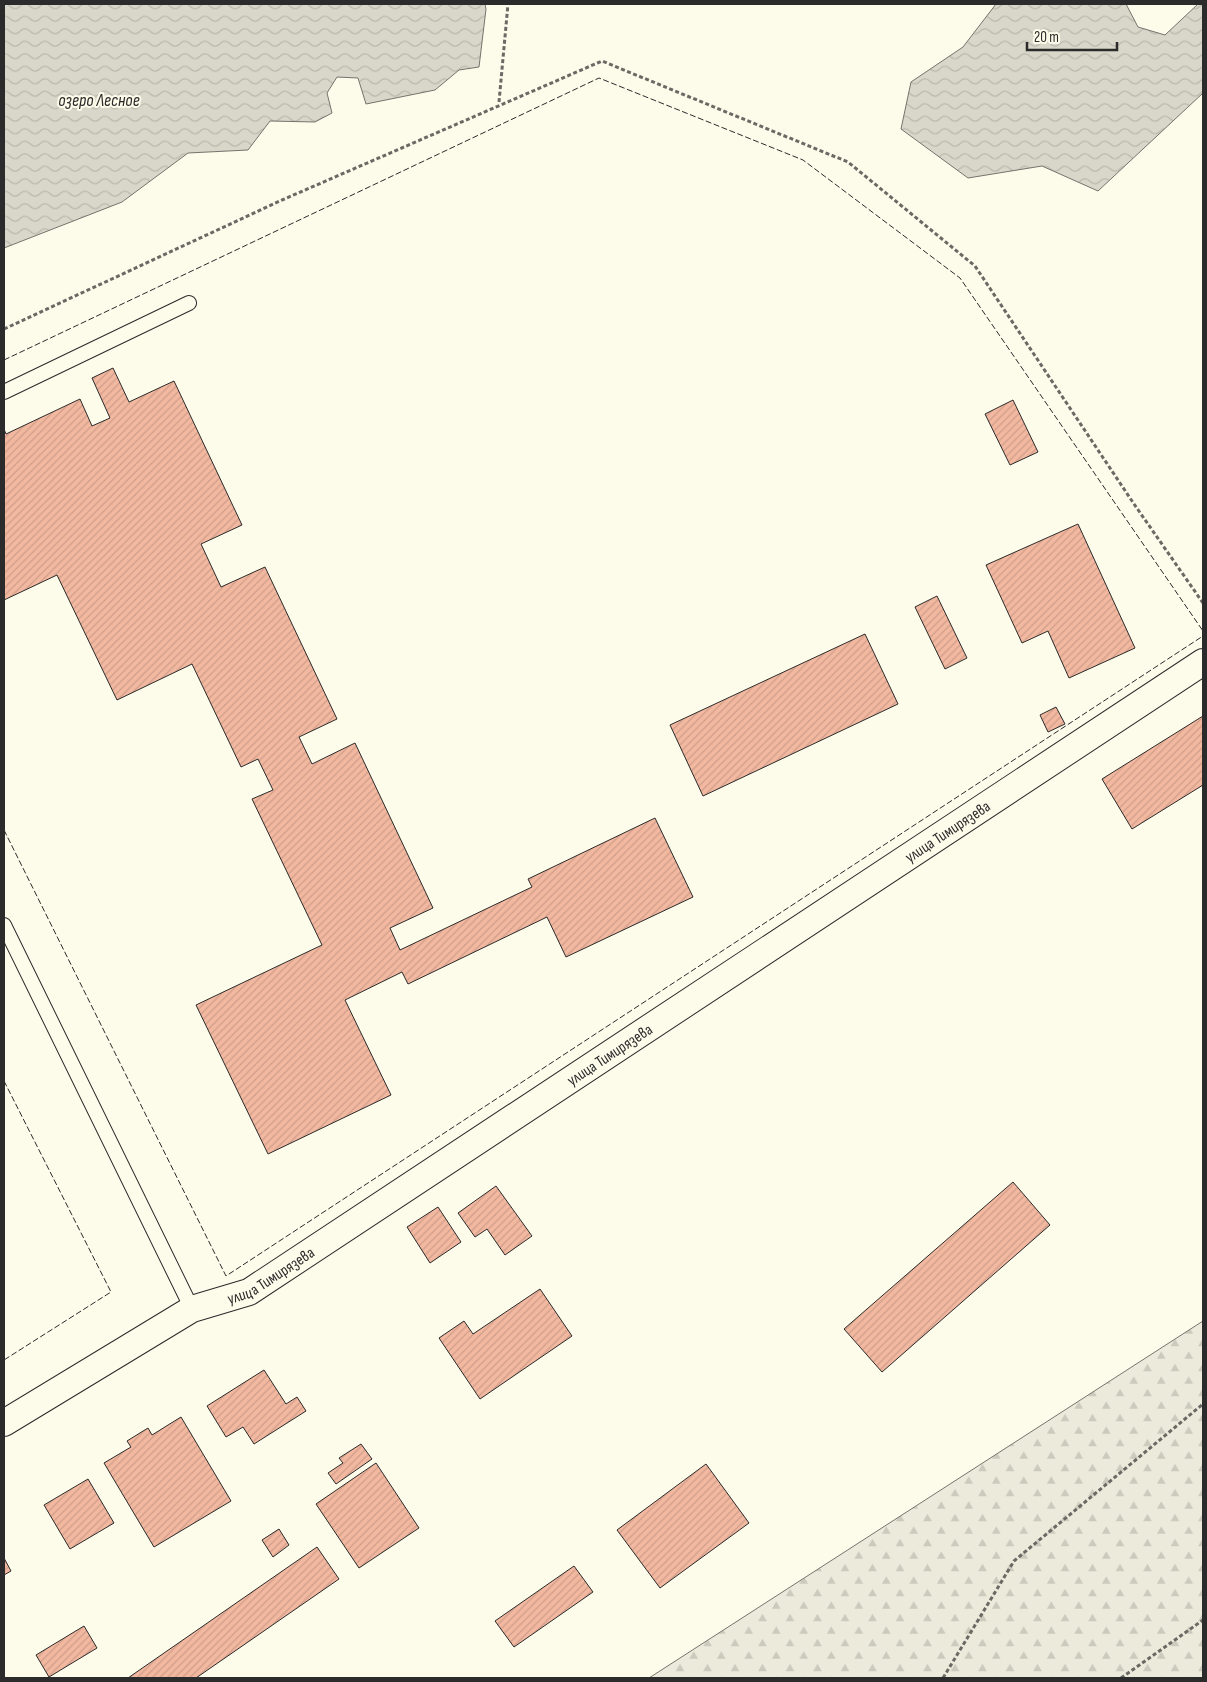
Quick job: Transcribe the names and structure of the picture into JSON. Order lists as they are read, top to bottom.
{
  "streets": {
    "street": ["улица Тимирязева"]
  },
  "water": ["озеро Лесное"],
  "scale_bar": "20 m"
}
